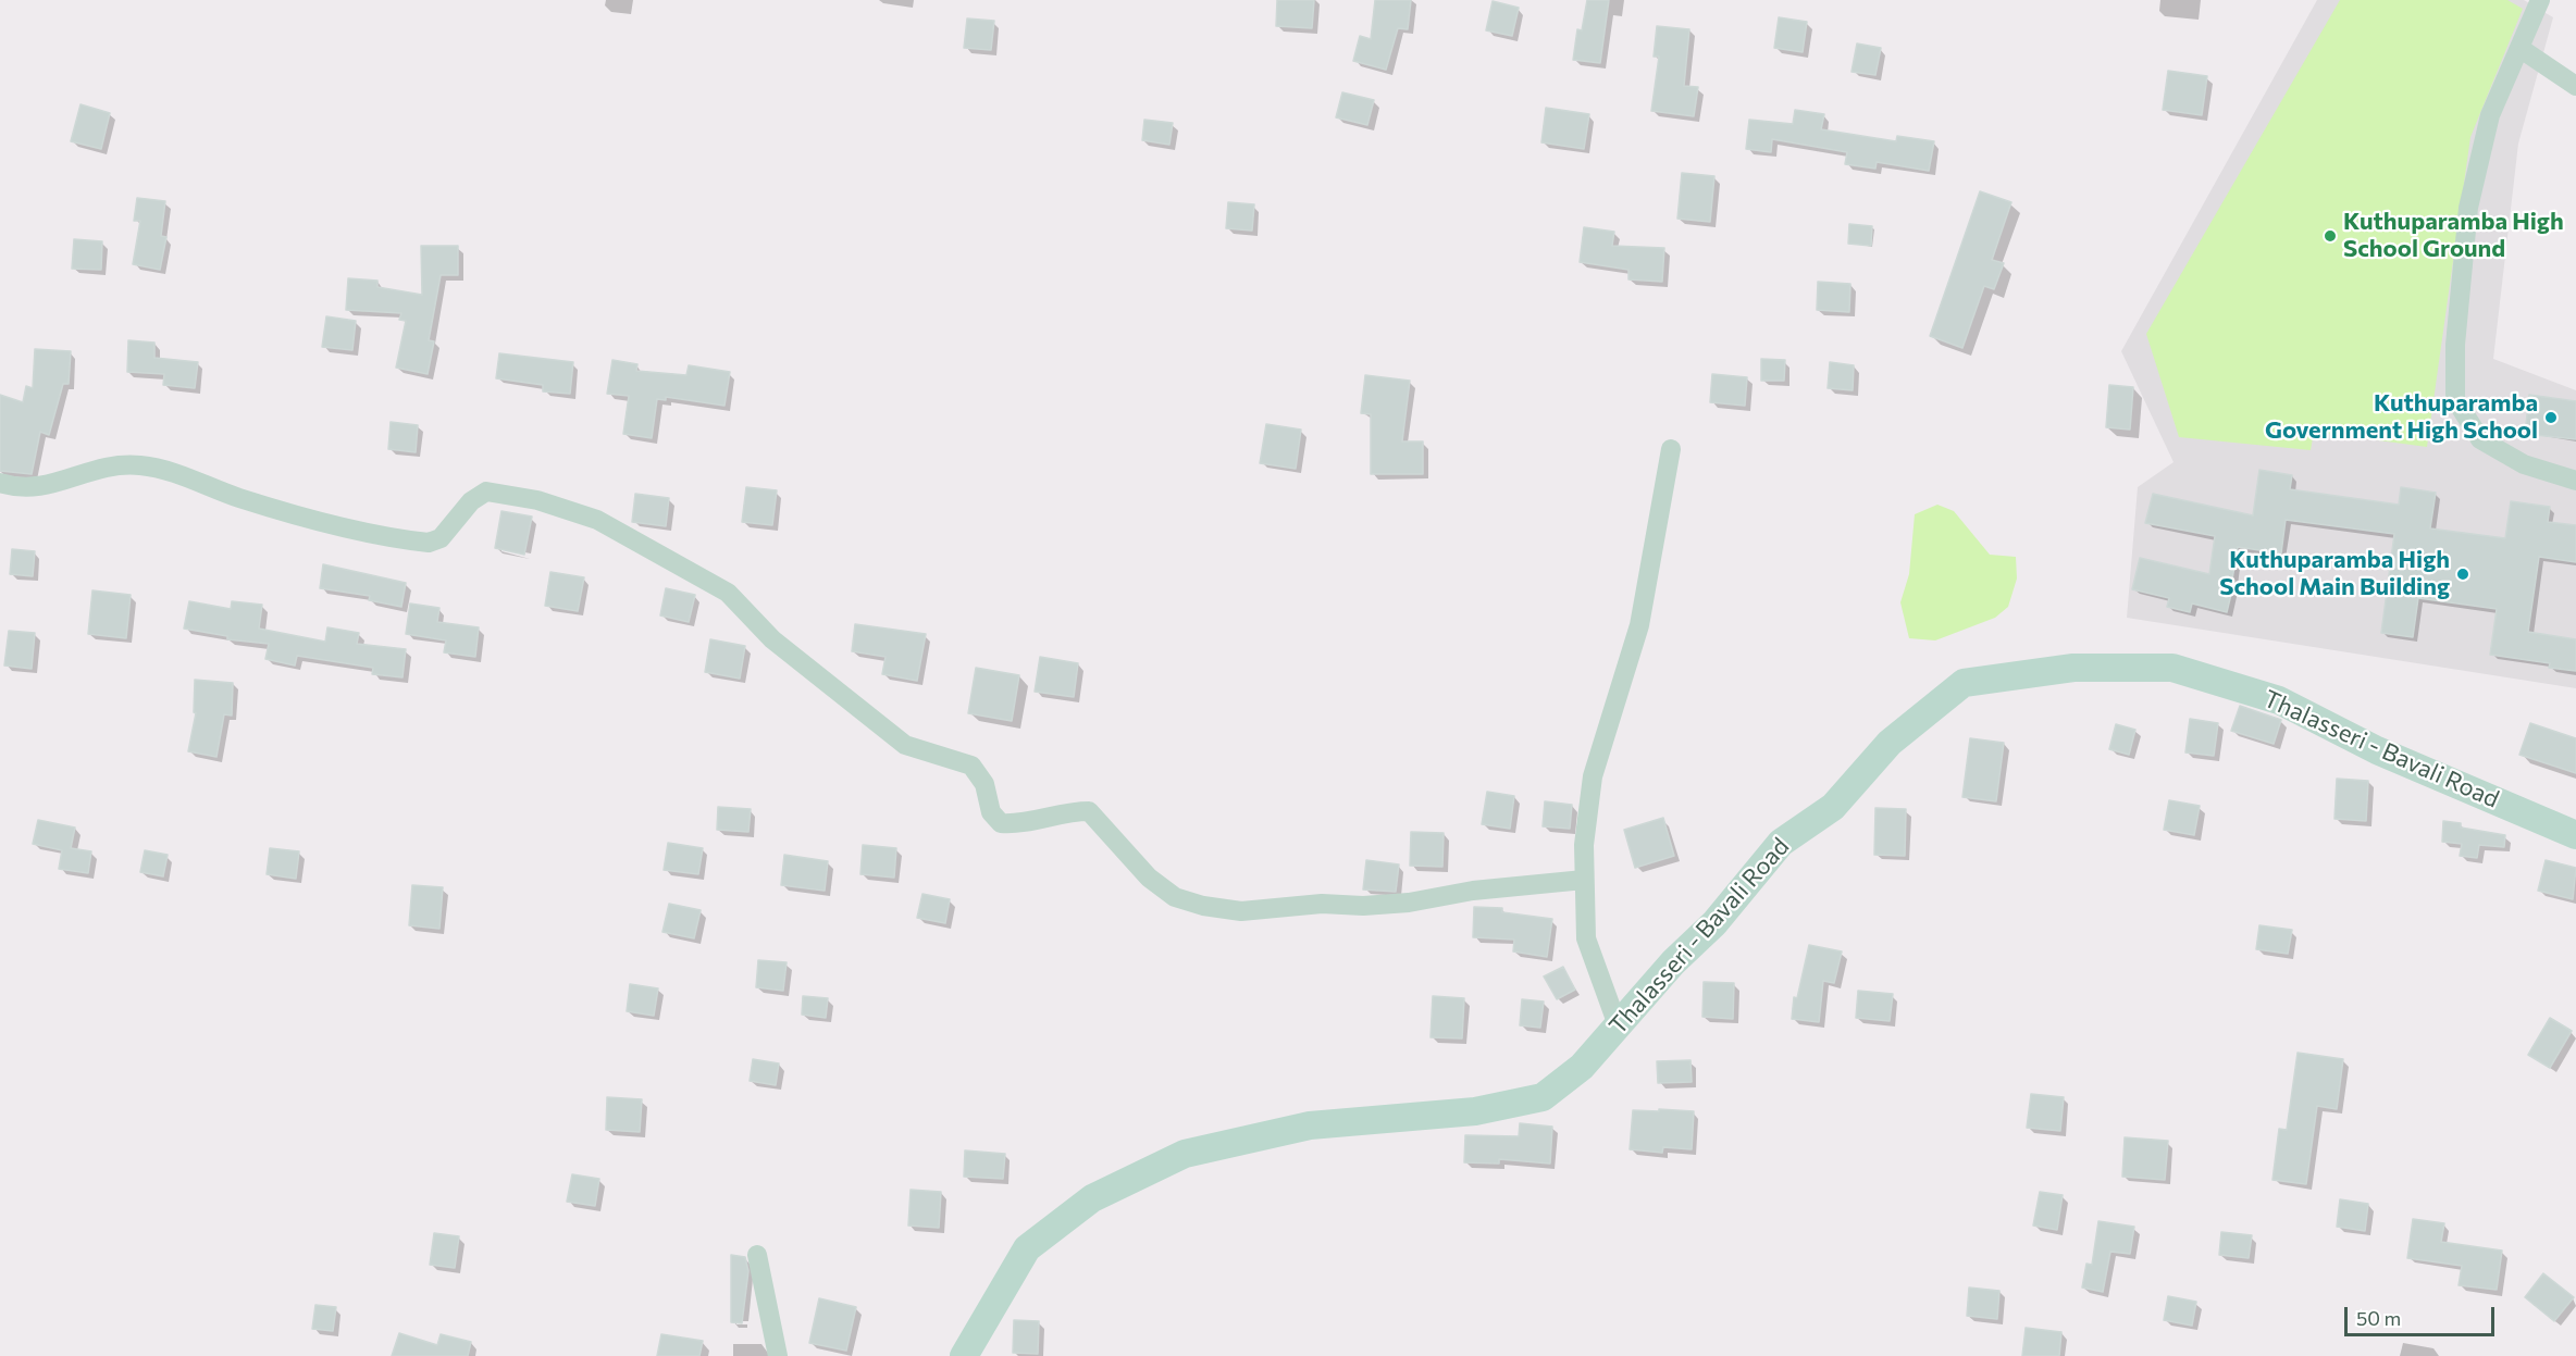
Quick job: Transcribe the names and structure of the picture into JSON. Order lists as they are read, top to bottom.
{
  "streets": {
    "main road": ["Thalasseri - Bavali Road"]
  },
  "places": ["Kuthuparamba High School Ground", "Kuthuparamba Government High School", "Kuthuparamba High School Main Building"],
  "scale_bar": "50 m"
}
